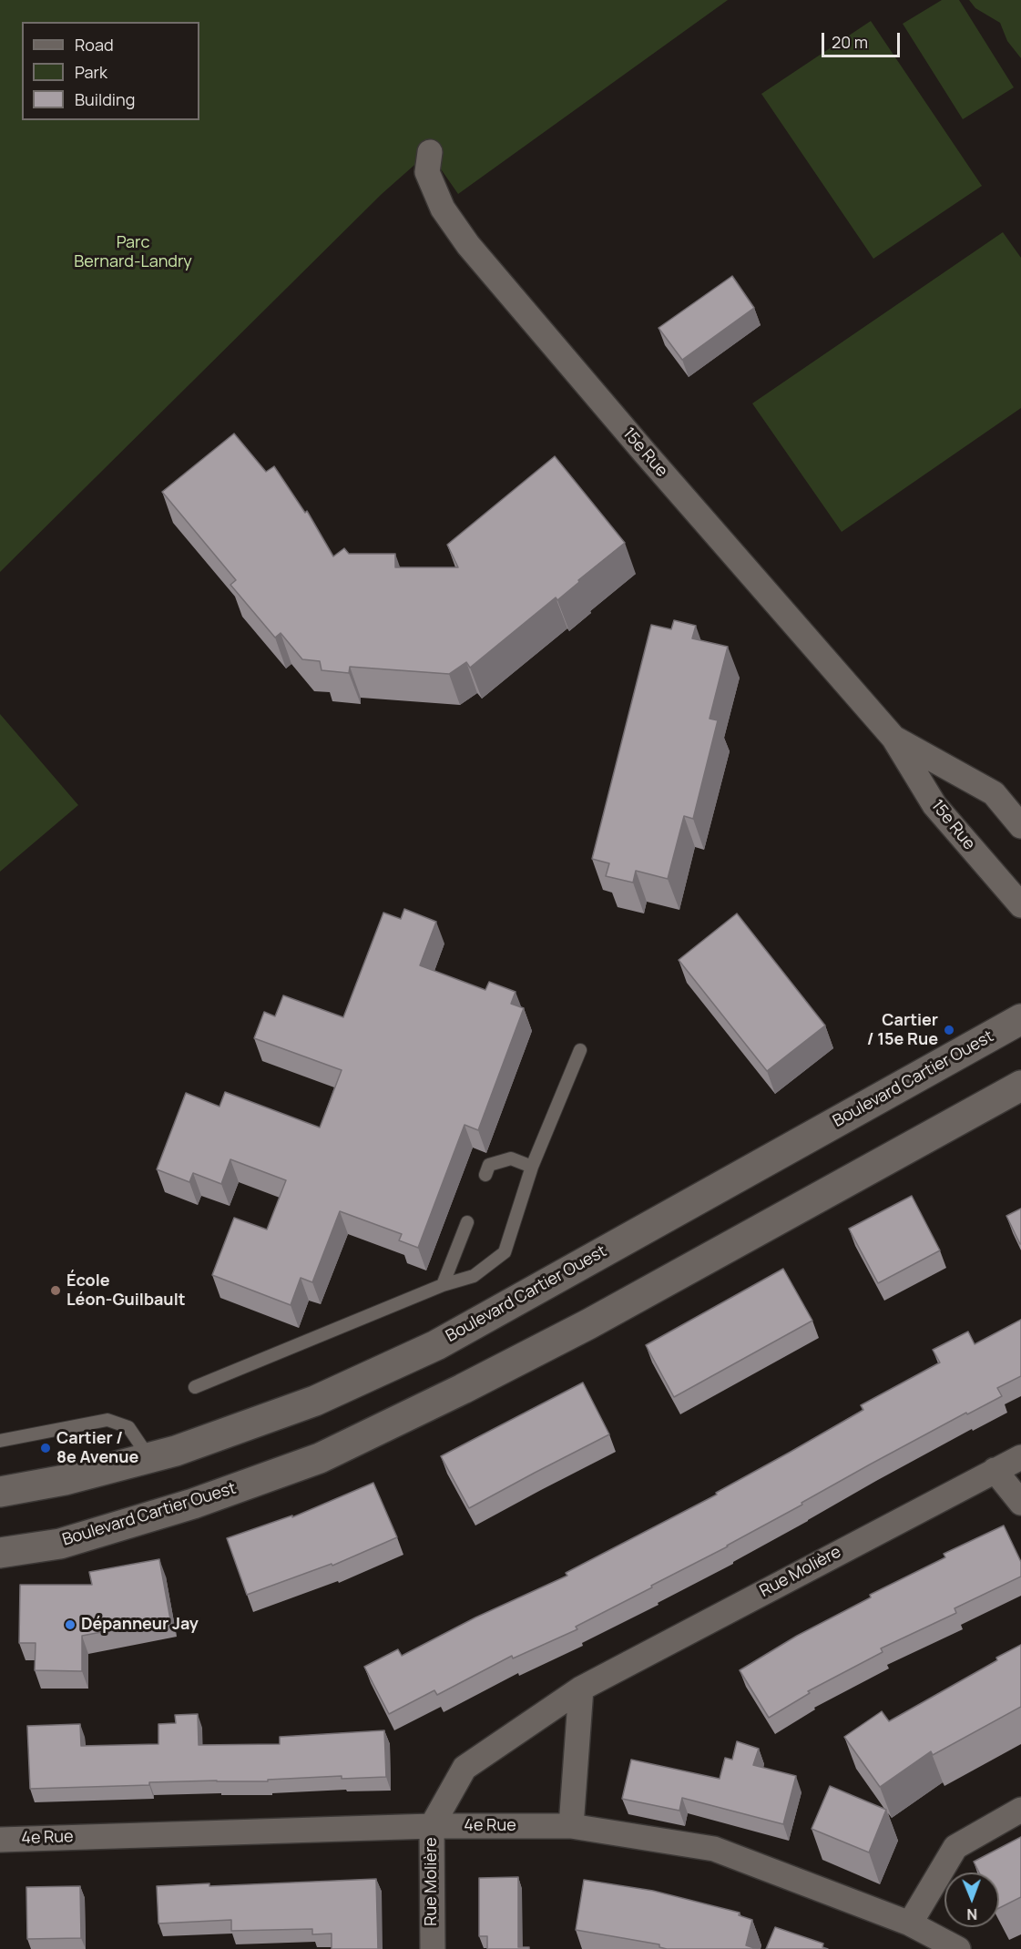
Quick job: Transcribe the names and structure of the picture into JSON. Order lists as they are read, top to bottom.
{
  "streets": {
    "street": [
      "15e Rue",
      "Boulevard Cartier Ouest",
      "Rue Molière",
      "4e Rue"
    ]
  },
  "crossings": [
    ["Rue Molière", "4e Rue"]
  ],
  "parks": ["Parc Bernard-Landry"],
  "places": [
    "Cartier / 15e Rue",
    "École Léon-Guilbault",
    "Cartier / 8e Avenue",
    "Dépanneur Jay"
  ],
  "legend": ["Road", "Park", "Building"],
  "scale_bar": "20 m",
  "north": "bottom"
}
